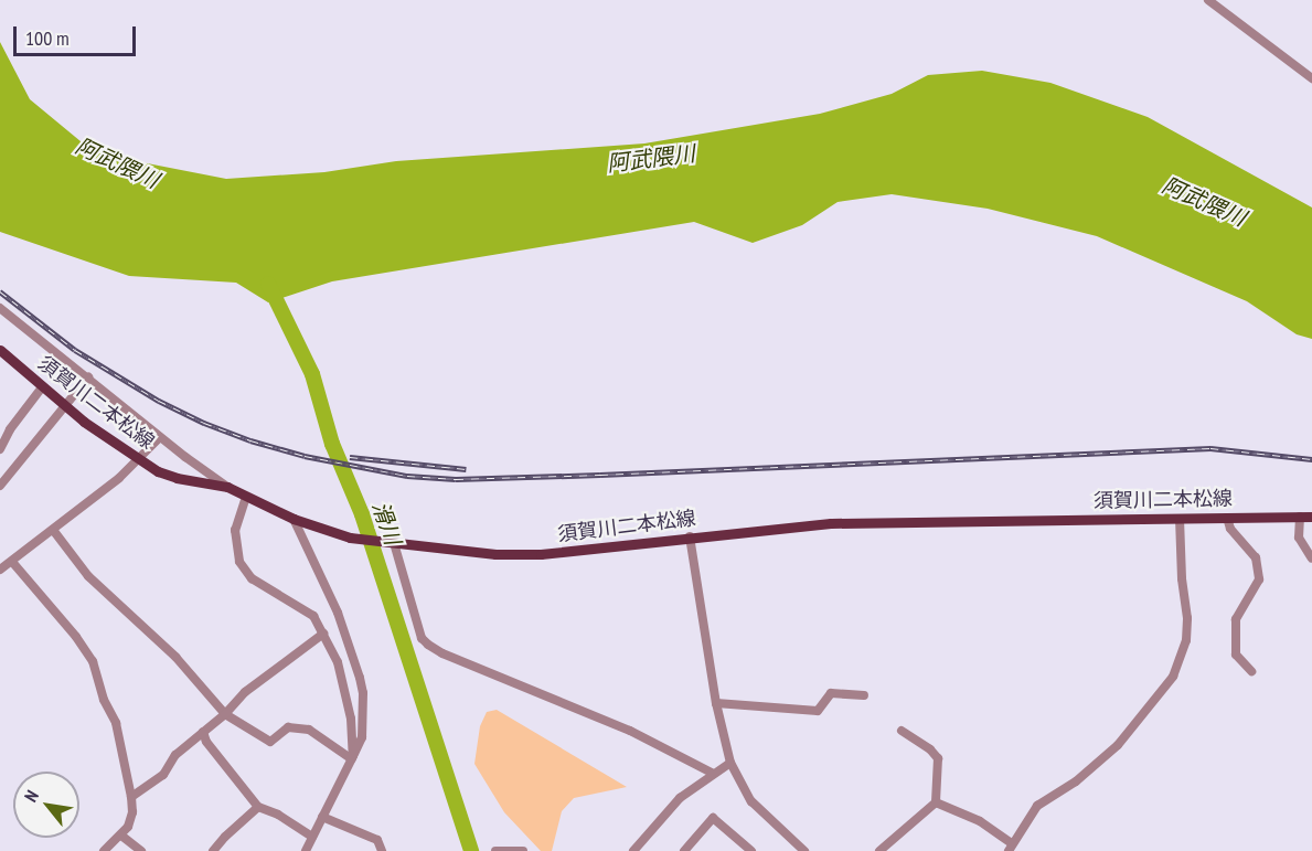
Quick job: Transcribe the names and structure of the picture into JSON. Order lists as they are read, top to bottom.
{
  "streets": {
    "main road": ["須賀川二本松線"]
  },
  "water": ["阿武隈川", "滑川"],
  "scale_bar": "100 m",
  "north": "top left"
}
